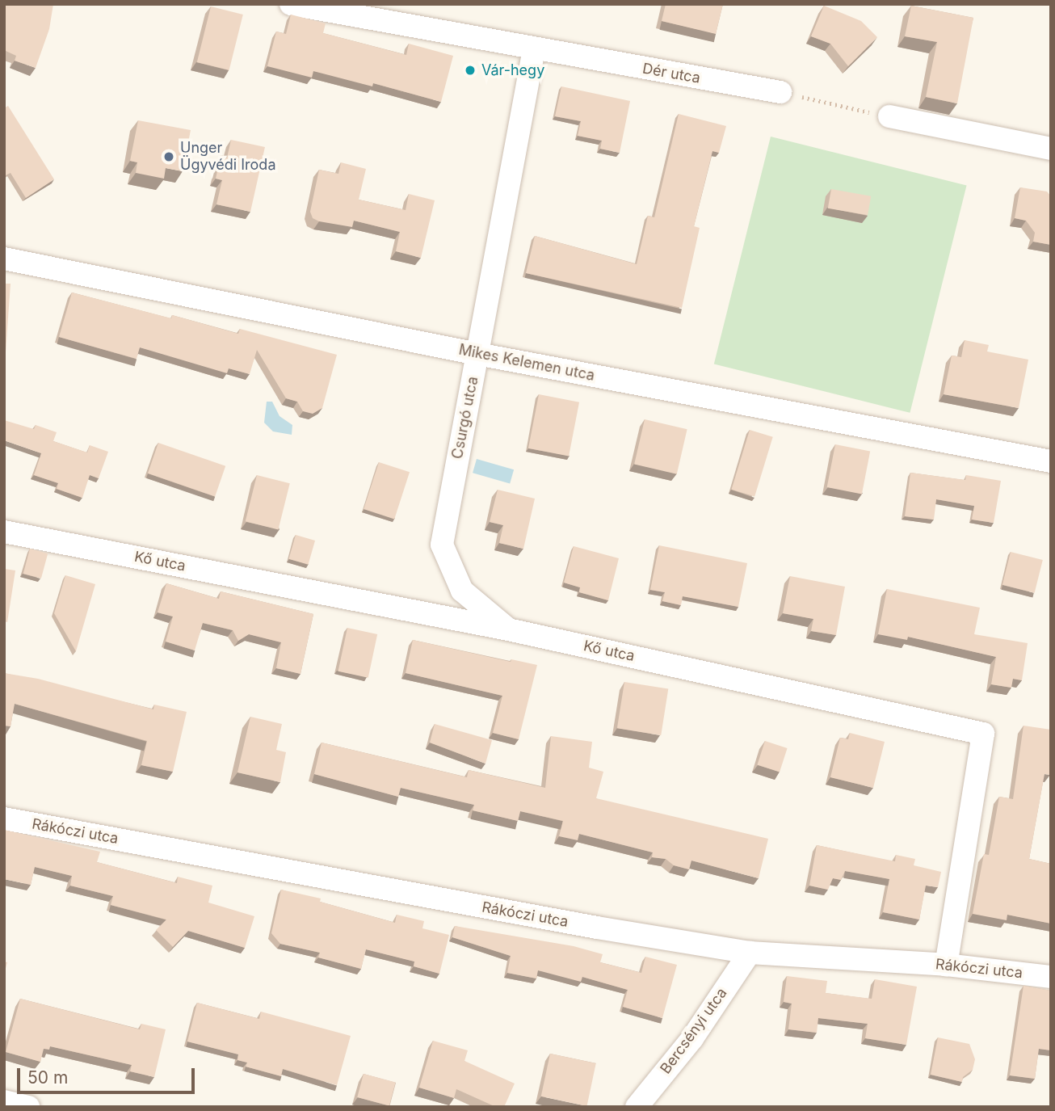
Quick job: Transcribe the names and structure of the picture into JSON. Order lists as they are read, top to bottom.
{
  "streets": {
    "street": [
      "Dér utca",
      "Mikes Kelemen utca",
      "Csurgó utca",
      "Kő utca",
      "Rákóczi utca",
      "Bercsényi utca"
    ]
  },
  "crossings": [
    ["Dér utca", "Csurgó utca"],
    ["Mikes Kelemen utca", "Csurgó utca"],
    ["Csurgó utca", "Kő utca"],
    ["Kő utca", "Rákóczi utca"],
    ["Rákóczi utca", "Bercsényi utca"]
  ],
  "places": ["Vár-hegy", "Unger Ügyvédi Iroda"],
  "scale_bar": "50 m"
}
